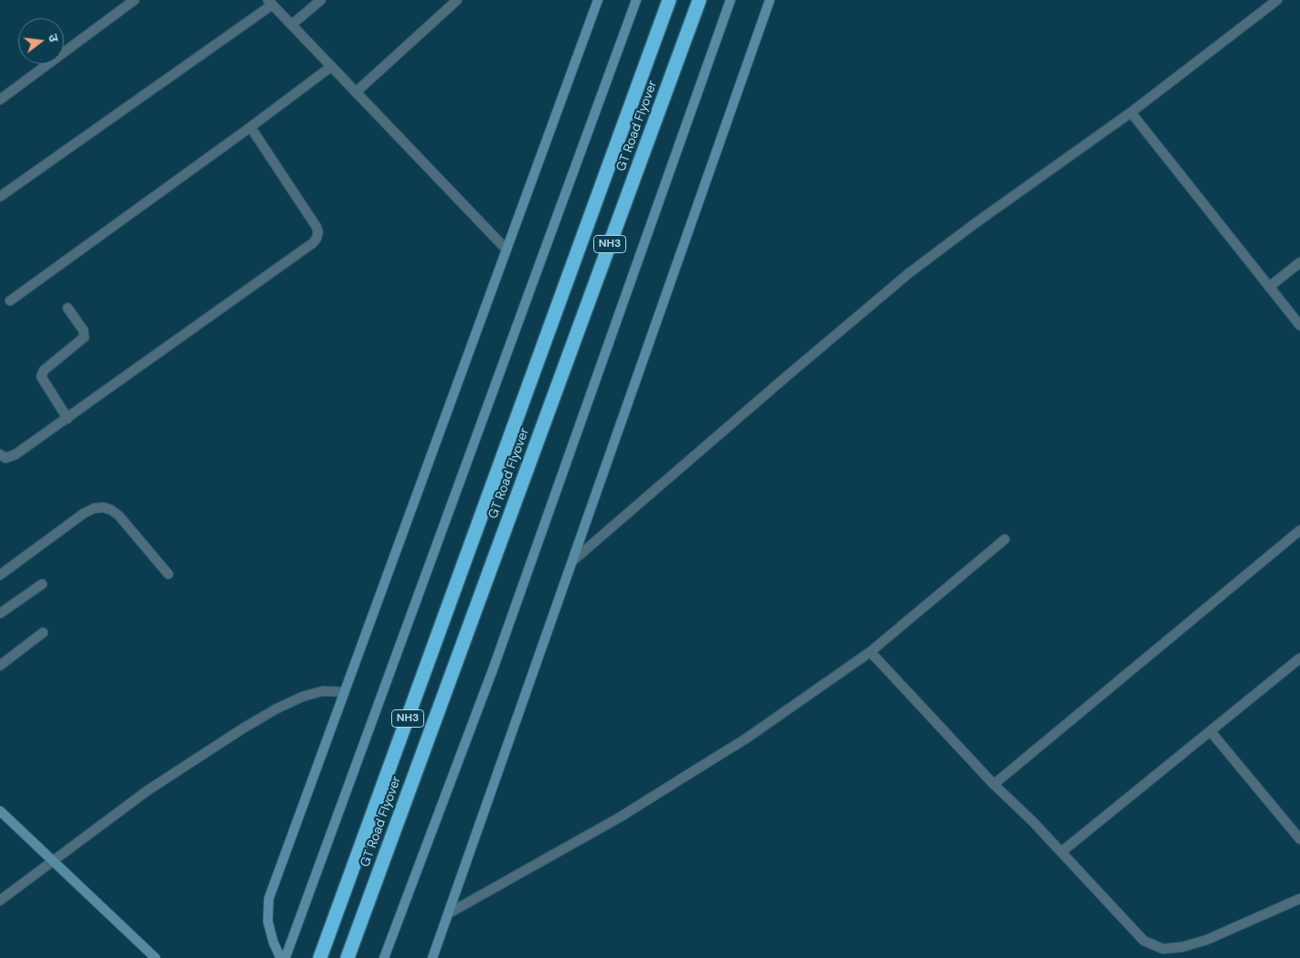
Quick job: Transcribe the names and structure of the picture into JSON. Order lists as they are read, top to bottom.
{
  "streets": {
    "highway": ["GT Road Flyover", "NH3"]
  },
  "north": "right"
}
